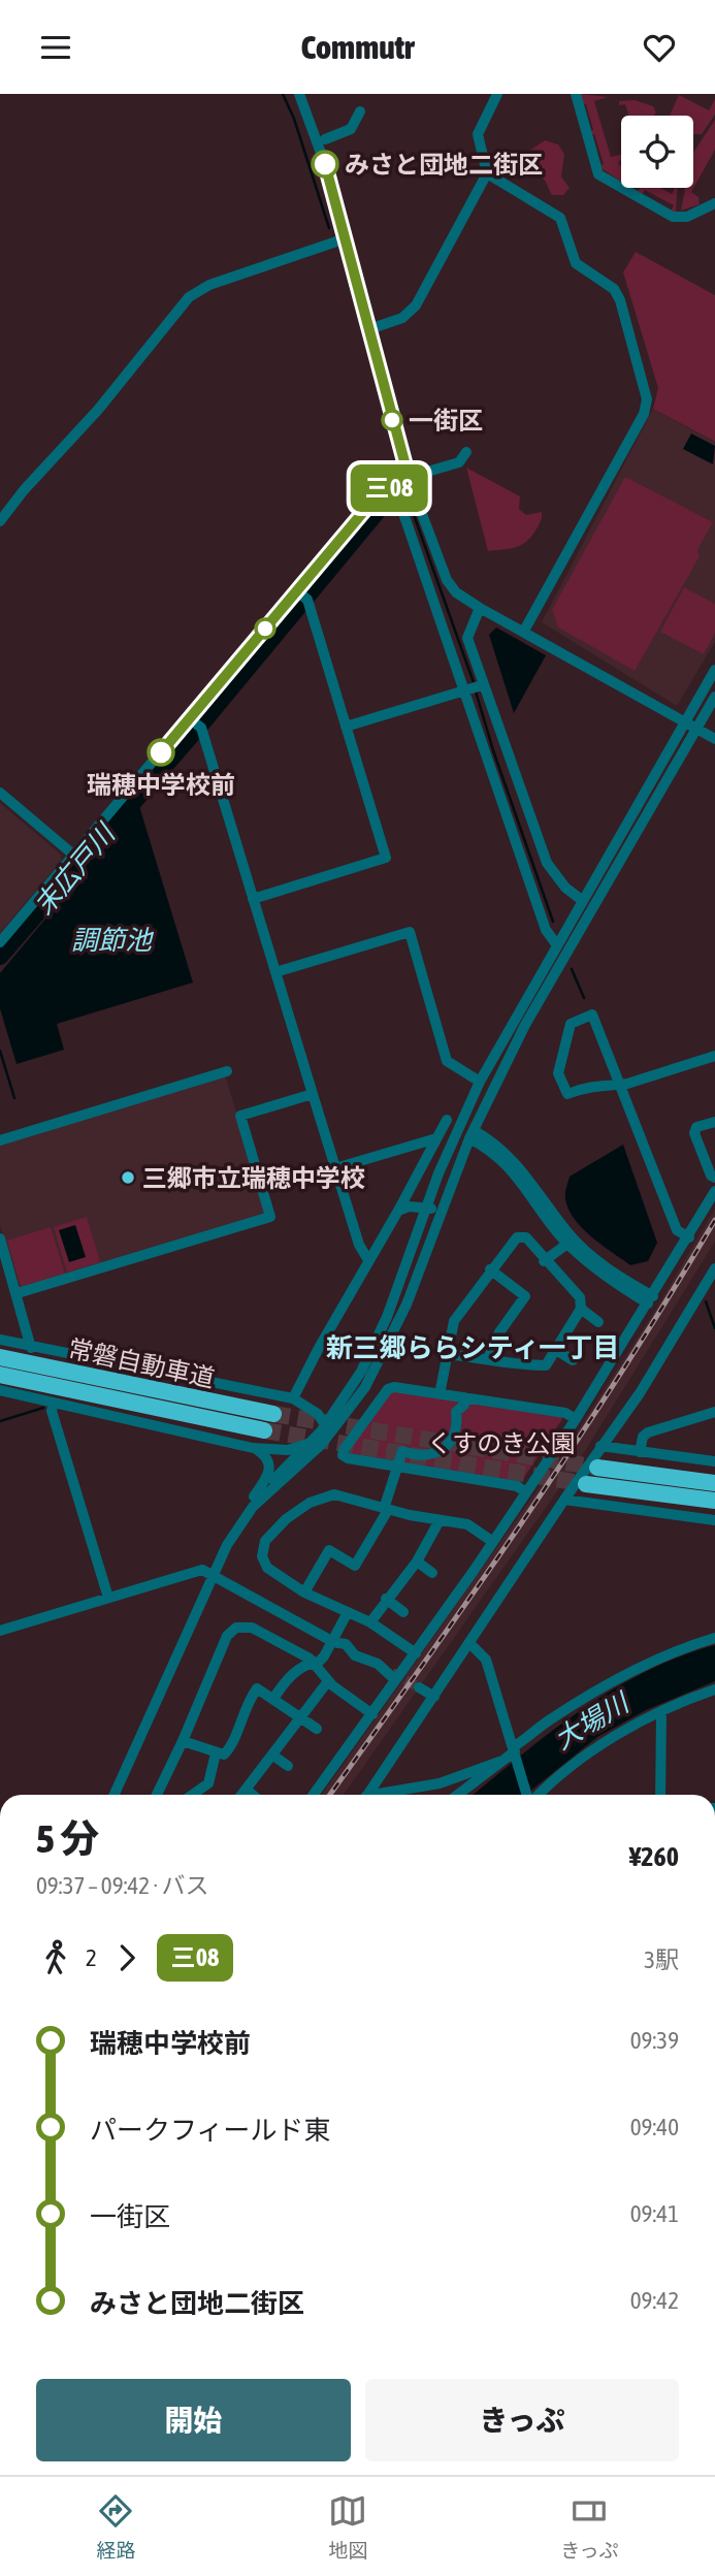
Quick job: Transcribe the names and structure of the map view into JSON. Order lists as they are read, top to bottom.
{
  "streets": {
    "highway": ["常磐自動車道"]
  },
  "districts": ["新三郷ららシティ一丁目"],
  "water": ["末広戸川", "調節池", "大場川"],
  "parks": ["くすのき公園"],
  "places": [
    "みさと団地二街区",
    "一街区",
    "瑞穂中学校前",
    "三郷市立瑞穂中学校"
  ],
  "lines": ["bus line 三08"],
  "page": {
    "header": "Commutr",
    "on_map": "三08",
    "heading": ["5 分", "09:37 – 09:42 · バス", "¥260"],
    "legs": ["2", "三08", "3駅"],
    "list": [
      {
        "name": "瑞穂中学校前",
        "value": "09:39"
      },
      {
        "name": "パークフィールド東",
        "value": "09:40"
      },
      {
        "name": "一街区",
        "value": "09:41"
      },
      {
        "name": "みさと団地二街区",
        "value": "09:42"
      }
    ],
    "buttons": ["開始", "きっぷ"],
    "tabs": ["経路", "地図", "きっぷ"]
  }
}
